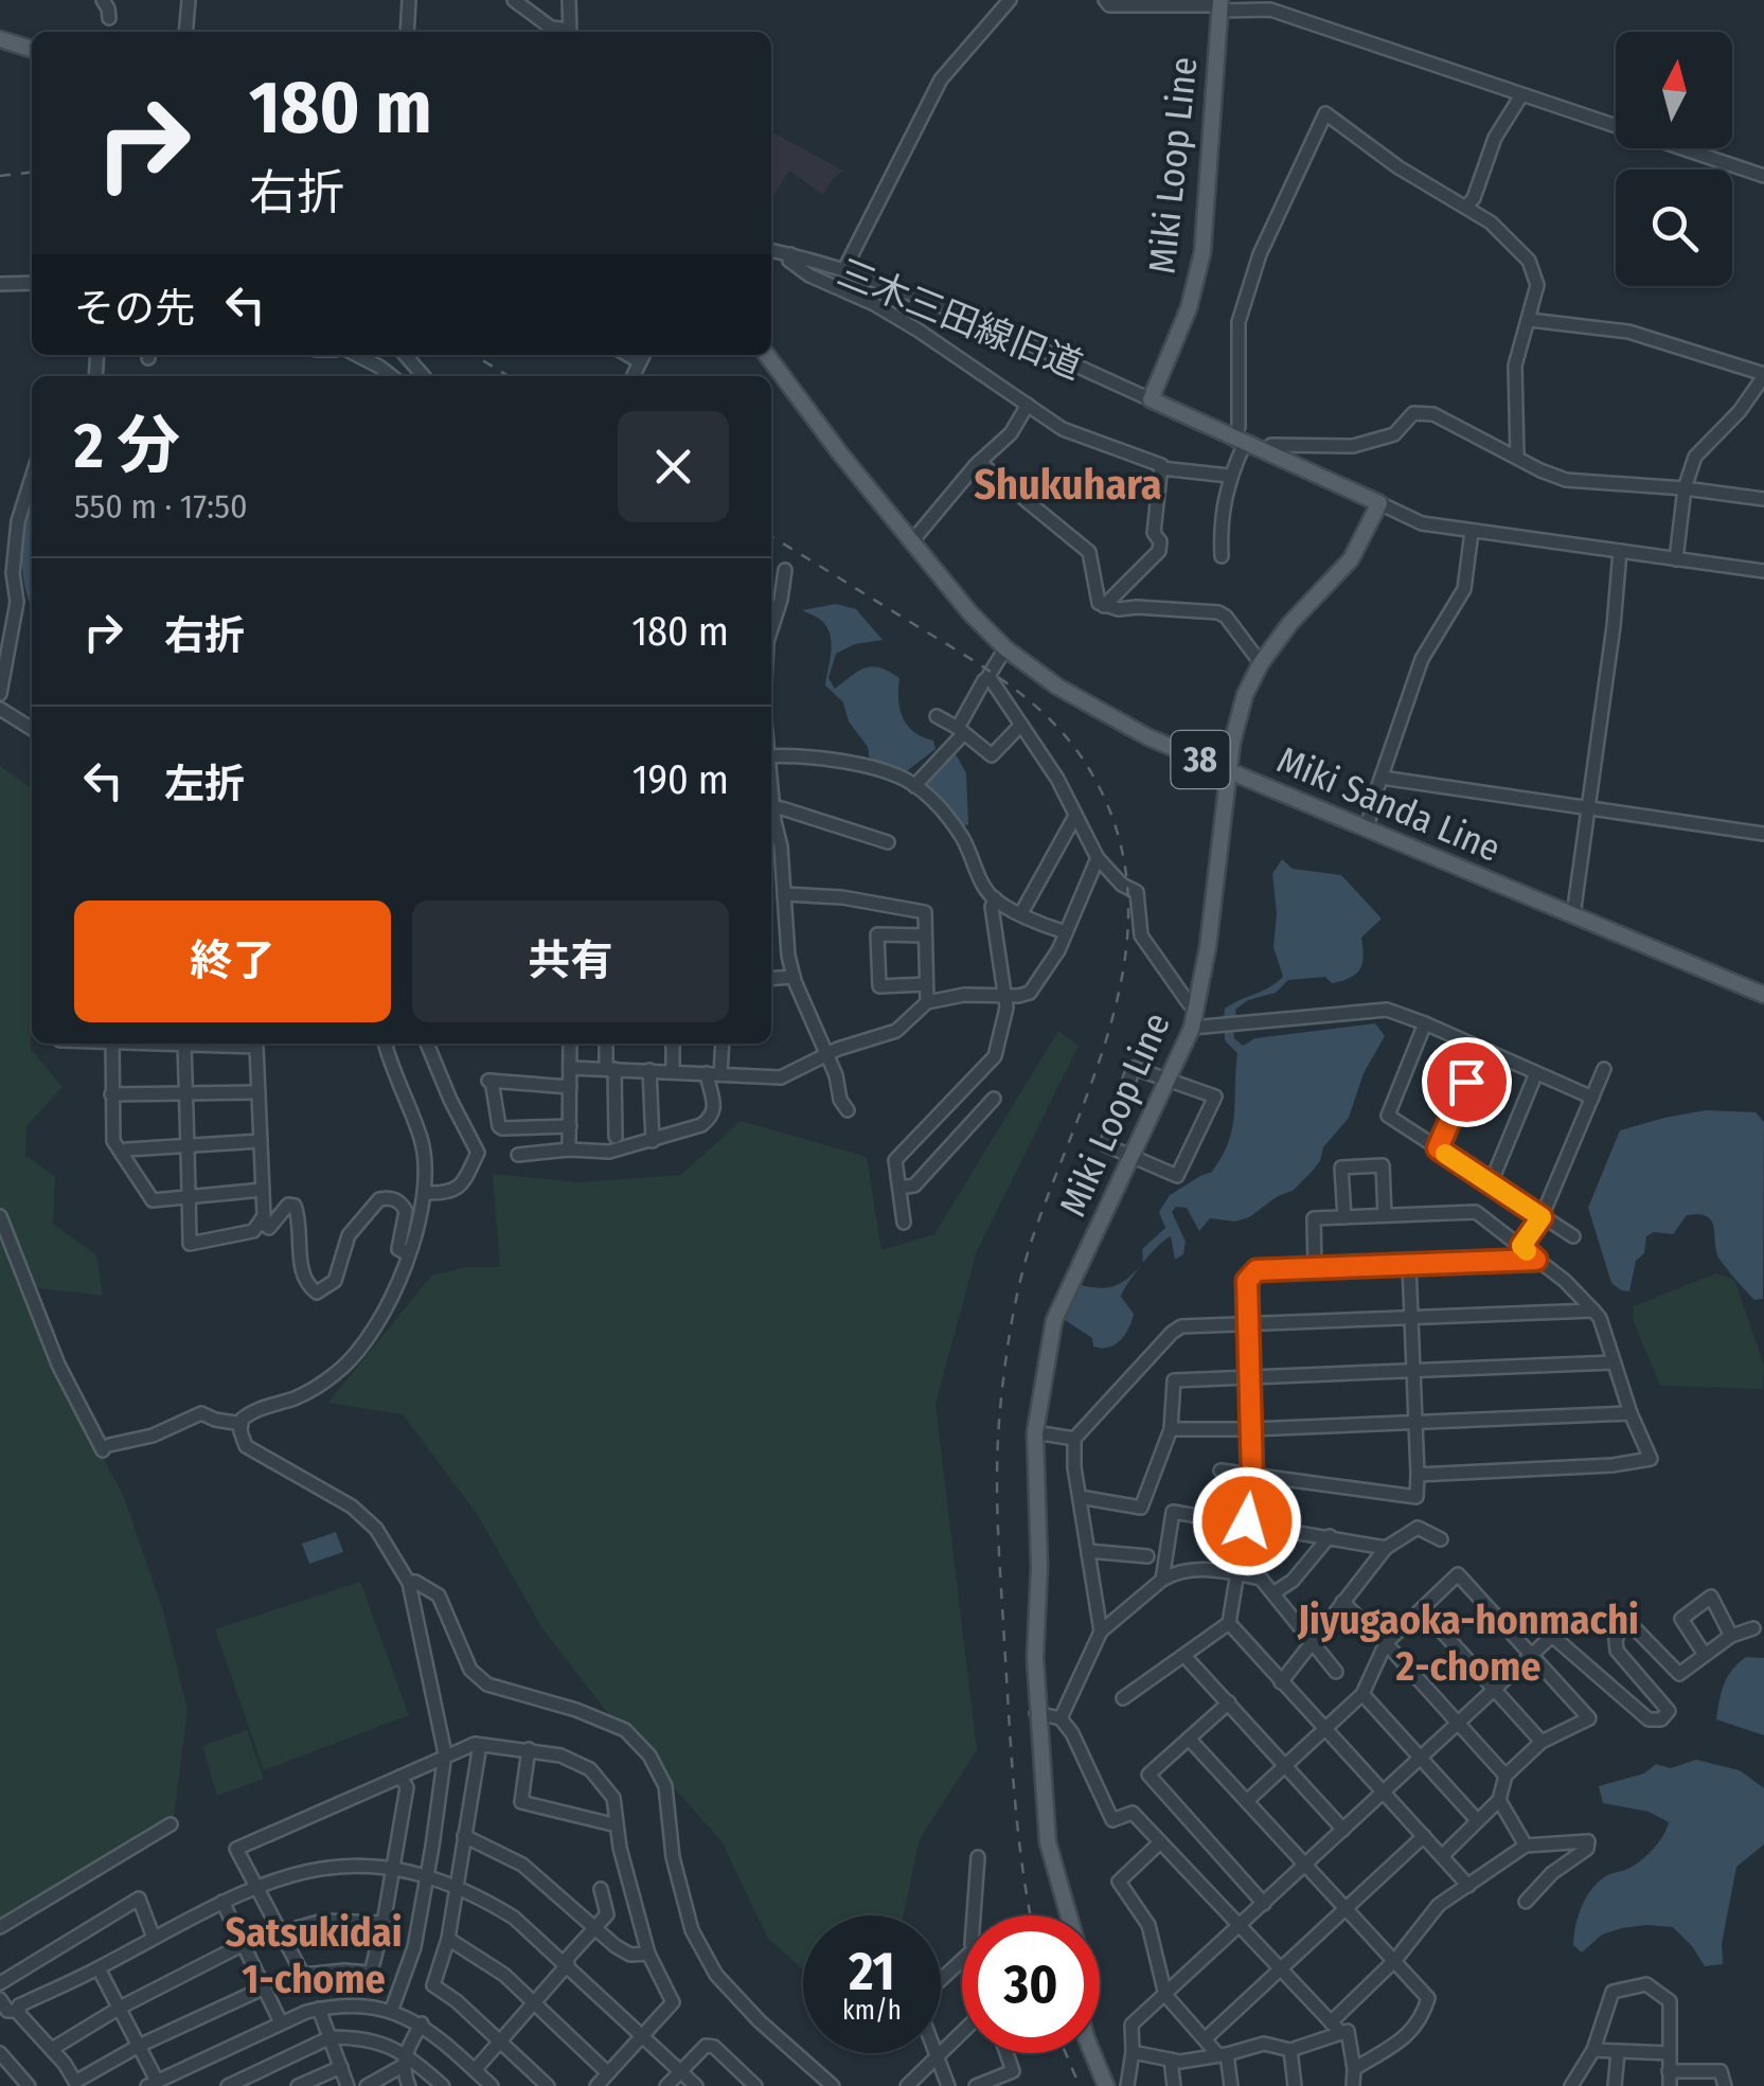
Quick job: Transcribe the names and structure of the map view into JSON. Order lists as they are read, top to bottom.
{
  "streets": {
    "main road": ["Miki Loop Line", "38", "Miki Sanda Line"],
    "street": ["三木三田線旧道"]
  },
  "crossings": [
    ["Miki Loop Line", "三木三田線旧道"],
    ["Miki Loop Line", "Miki Sanda Line"]
  ],
  "districts": ["Shukuhara", "Jiyugaoka-honmachi 2-chome", "Satsukidai 1-chome"],
  "north": "top",
  "page": {
    "turn": ["180 m", "右折"],
    "then": "その先",
    "heading": ["2 分", "550 m · 17:50"],
    "list": [
      {
        "name": "右折",
        "value": "180 m"
      },
      {
        "name": "左折",
        "value": "190 m"
      }
    ],
    "buttons": ["終了", "共有"],
    "speed": "21 km/h",
    "limit": "30"
  }
}
